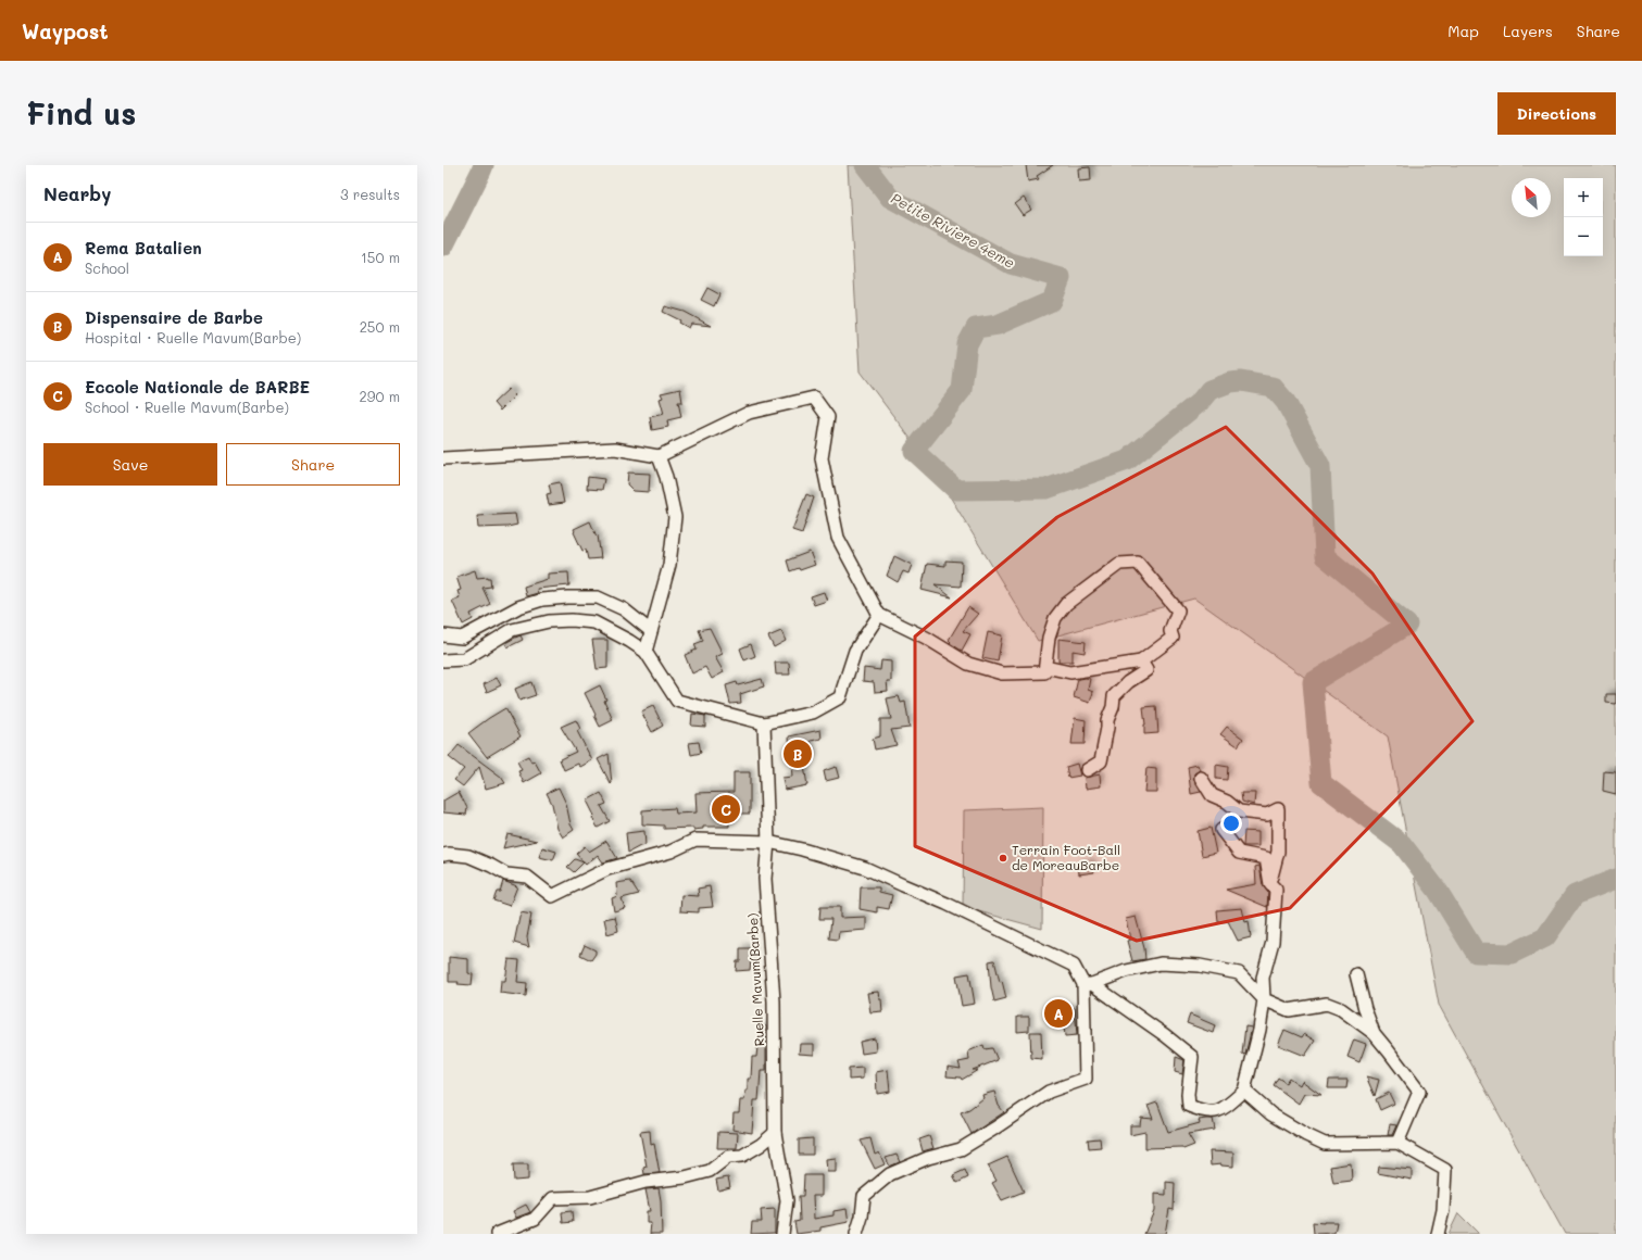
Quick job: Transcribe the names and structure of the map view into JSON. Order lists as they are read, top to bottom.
{
  "streets": {
    "street": ["Ruelle Mavum(Barbe)"]
  },
  "water": ["Petite Riviere 4eme"],
  "places": ["Terrain Foot-Ball de MoreauBarbe"],
  "north": "top left",
  "page": {
    "header": "Waypost",
    "nav": ["Map", "Layers", "Share"],
    "buttons": [
      "Directions",
      ["Save", "Share"]
    ],
    "title": "Find us",
    "heading": ["Nearby", "3 results"],
    "map_buttons": ["+", "−"],
    "list": [
      {
        "mark": "A",
        "name": "Rema Batalien",
        "note": "School",
        "value": "150 m"
      },
      {
        "mark": "B",
        "name": "Dispensaire de Barbe",
        "note": "Hospital · Ruelle Mavum(Barbe)",
        "value": "250 m"
      },
      {
        "mark": "C",
        "name": "Eccole Nationale de BARBE",
        "note": "School · Ruelle Mavum(Barbe)",
        "value": "290 m"
      }
    ],
    "pins": ["B", "C", "A"]
  }
}
